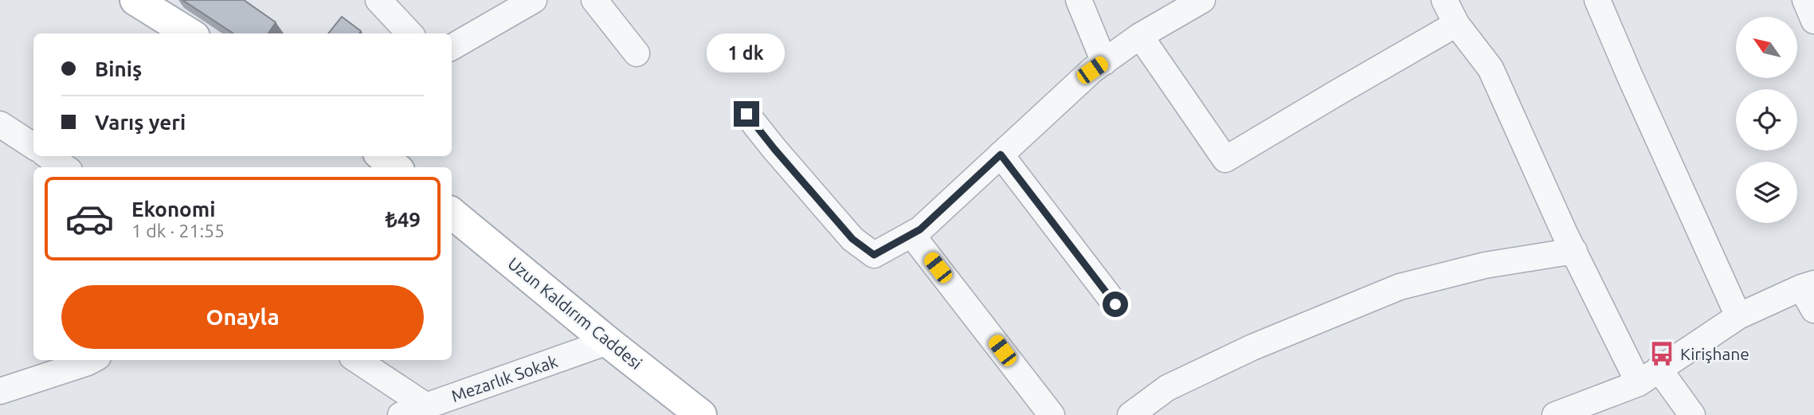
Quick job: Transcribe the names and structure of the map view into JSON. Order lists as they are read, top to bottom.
{
  "streets": {
    "main road": ["Uzun Kaldırım Caddesi"],
    "street": ["Mezarlık Sokak"]
  },
  "crossings": [
    ["Uzun Kaldırım Caddesi", "Mezarlık Sokak"]
  ],
  "places": {
    "bus stop": ["Kirişhane"]
  },
  "north": "top left",
  "page": {
    "bubble": "1 dk",
    "banner": ["Biniş", "Varış yeri"],
    "list": [
      {
        "name": "Ekonomi",
        "note": "1 dk · 21:55",
        "value": "₺49"
      }
    ],
    "buttons": "Onayla"
  }
}
